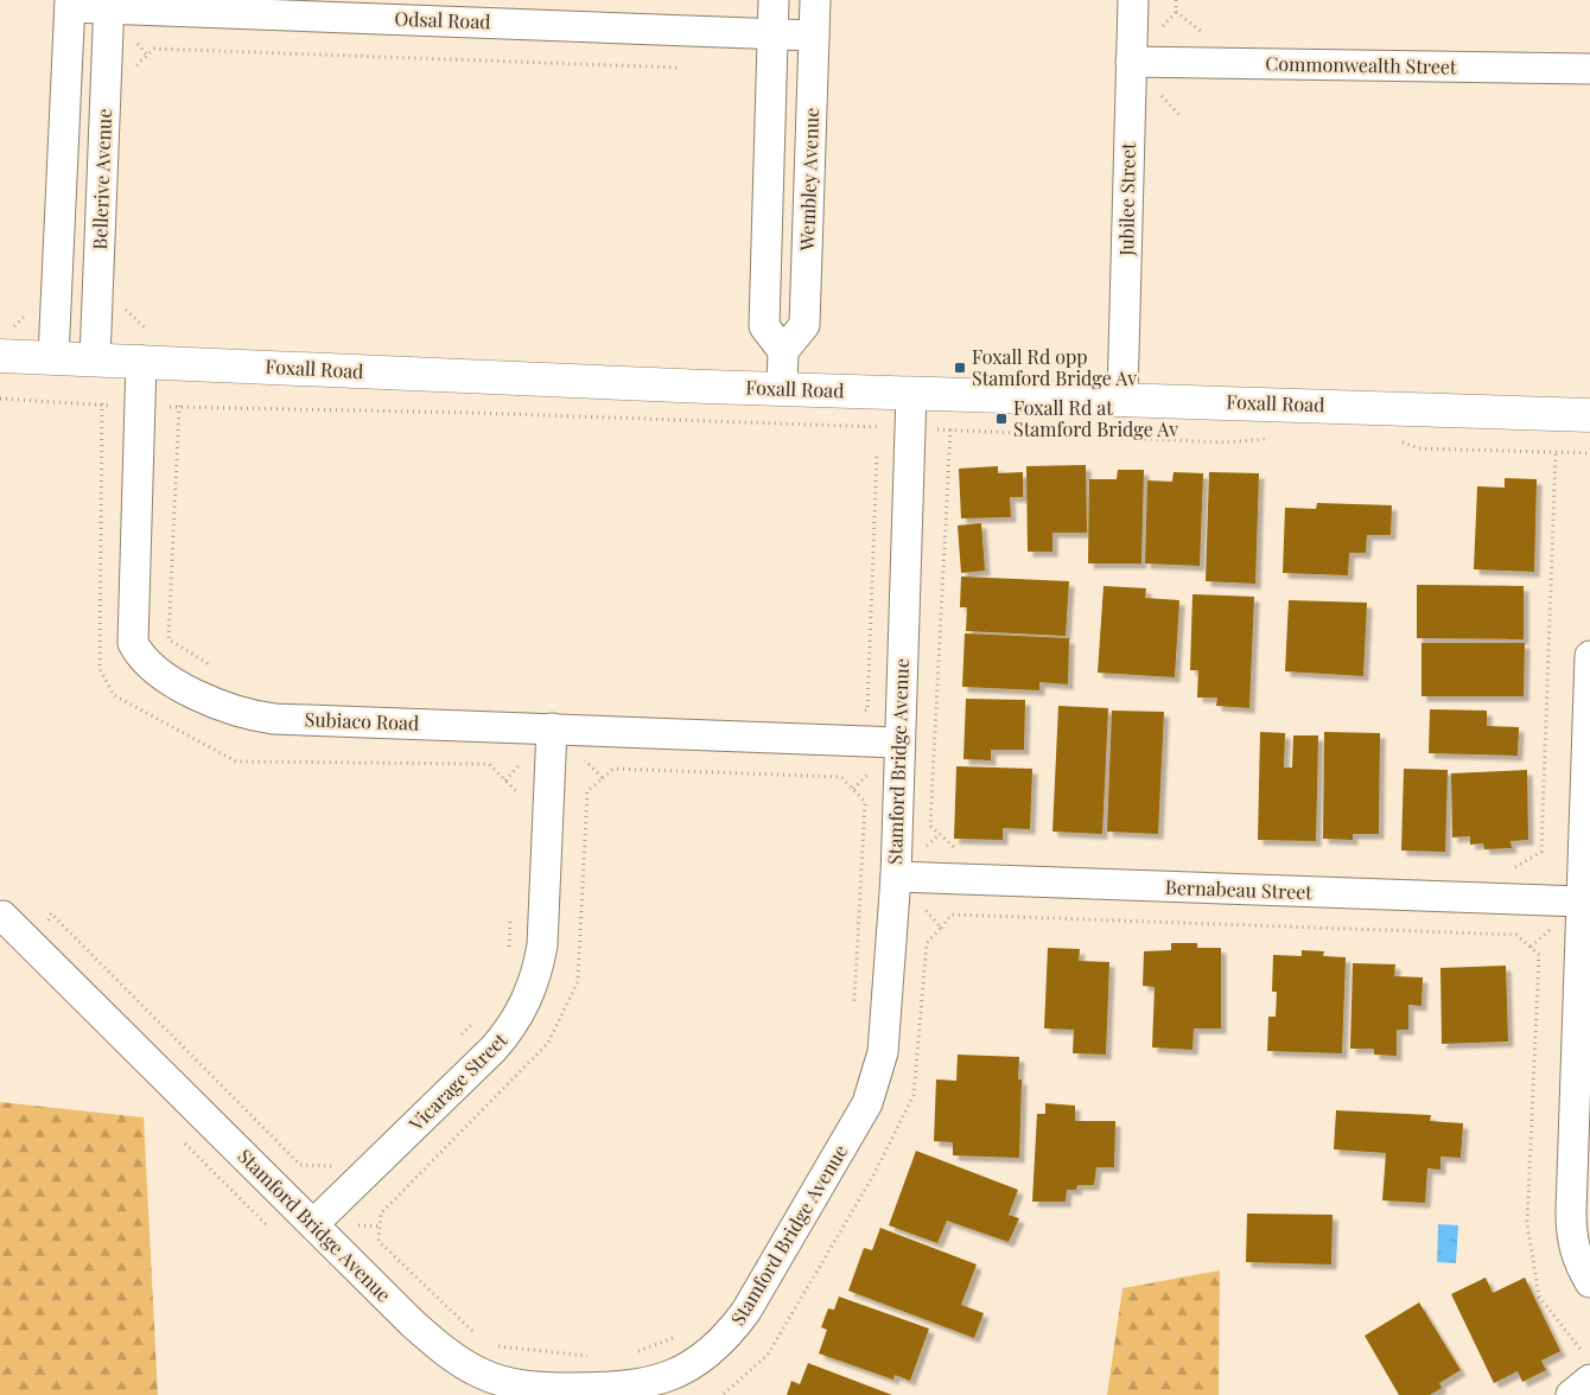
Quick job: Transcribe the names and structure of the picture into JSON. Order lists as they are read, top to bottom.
{
  "streets": {
    "street": [
      "Odsal Road",
      "Commonwealth Street",
      "Bellerive Avenue",
      "Wembley Avenue",
      "Jubilee Street",
      "Foxall Road",
      "Subiaco Road",
      "Stamford Bridge Avenue",
      "Bernabeau Street",
      "Vicarage Street"
    ]
  },
  "crossings": [
    ["Odsal Road", "Bellerive Avenue"],
    ["Odsal Road", "Wembley Avenue"],
    ["Commonwealth Street", "Jubilee Street"],
    ["Bellerive Avenue", "Foxall Road"],
    ["Jubilee Street", "Foxall Road"],
    ["Foxall Road", "Subiaco Road"],
    ["Foxall Road", "Stamford Bridge Avenue"],
    ["Subiaco Road", "Stamford Bridge Avenue"],
    ["Subiaco Road", "Vicarage Street"],
    ["Stamford Bridge Avenue", "Bernabeau Street"],
    ["Stamford Bridge Avenue", "Vicarage Street"]
  ],
  "places": {
    "transit": ["Foxall Rd opp Stamford Bridge Av", "Foxall Rd at Stamford Bridge Av"]
  }
}
